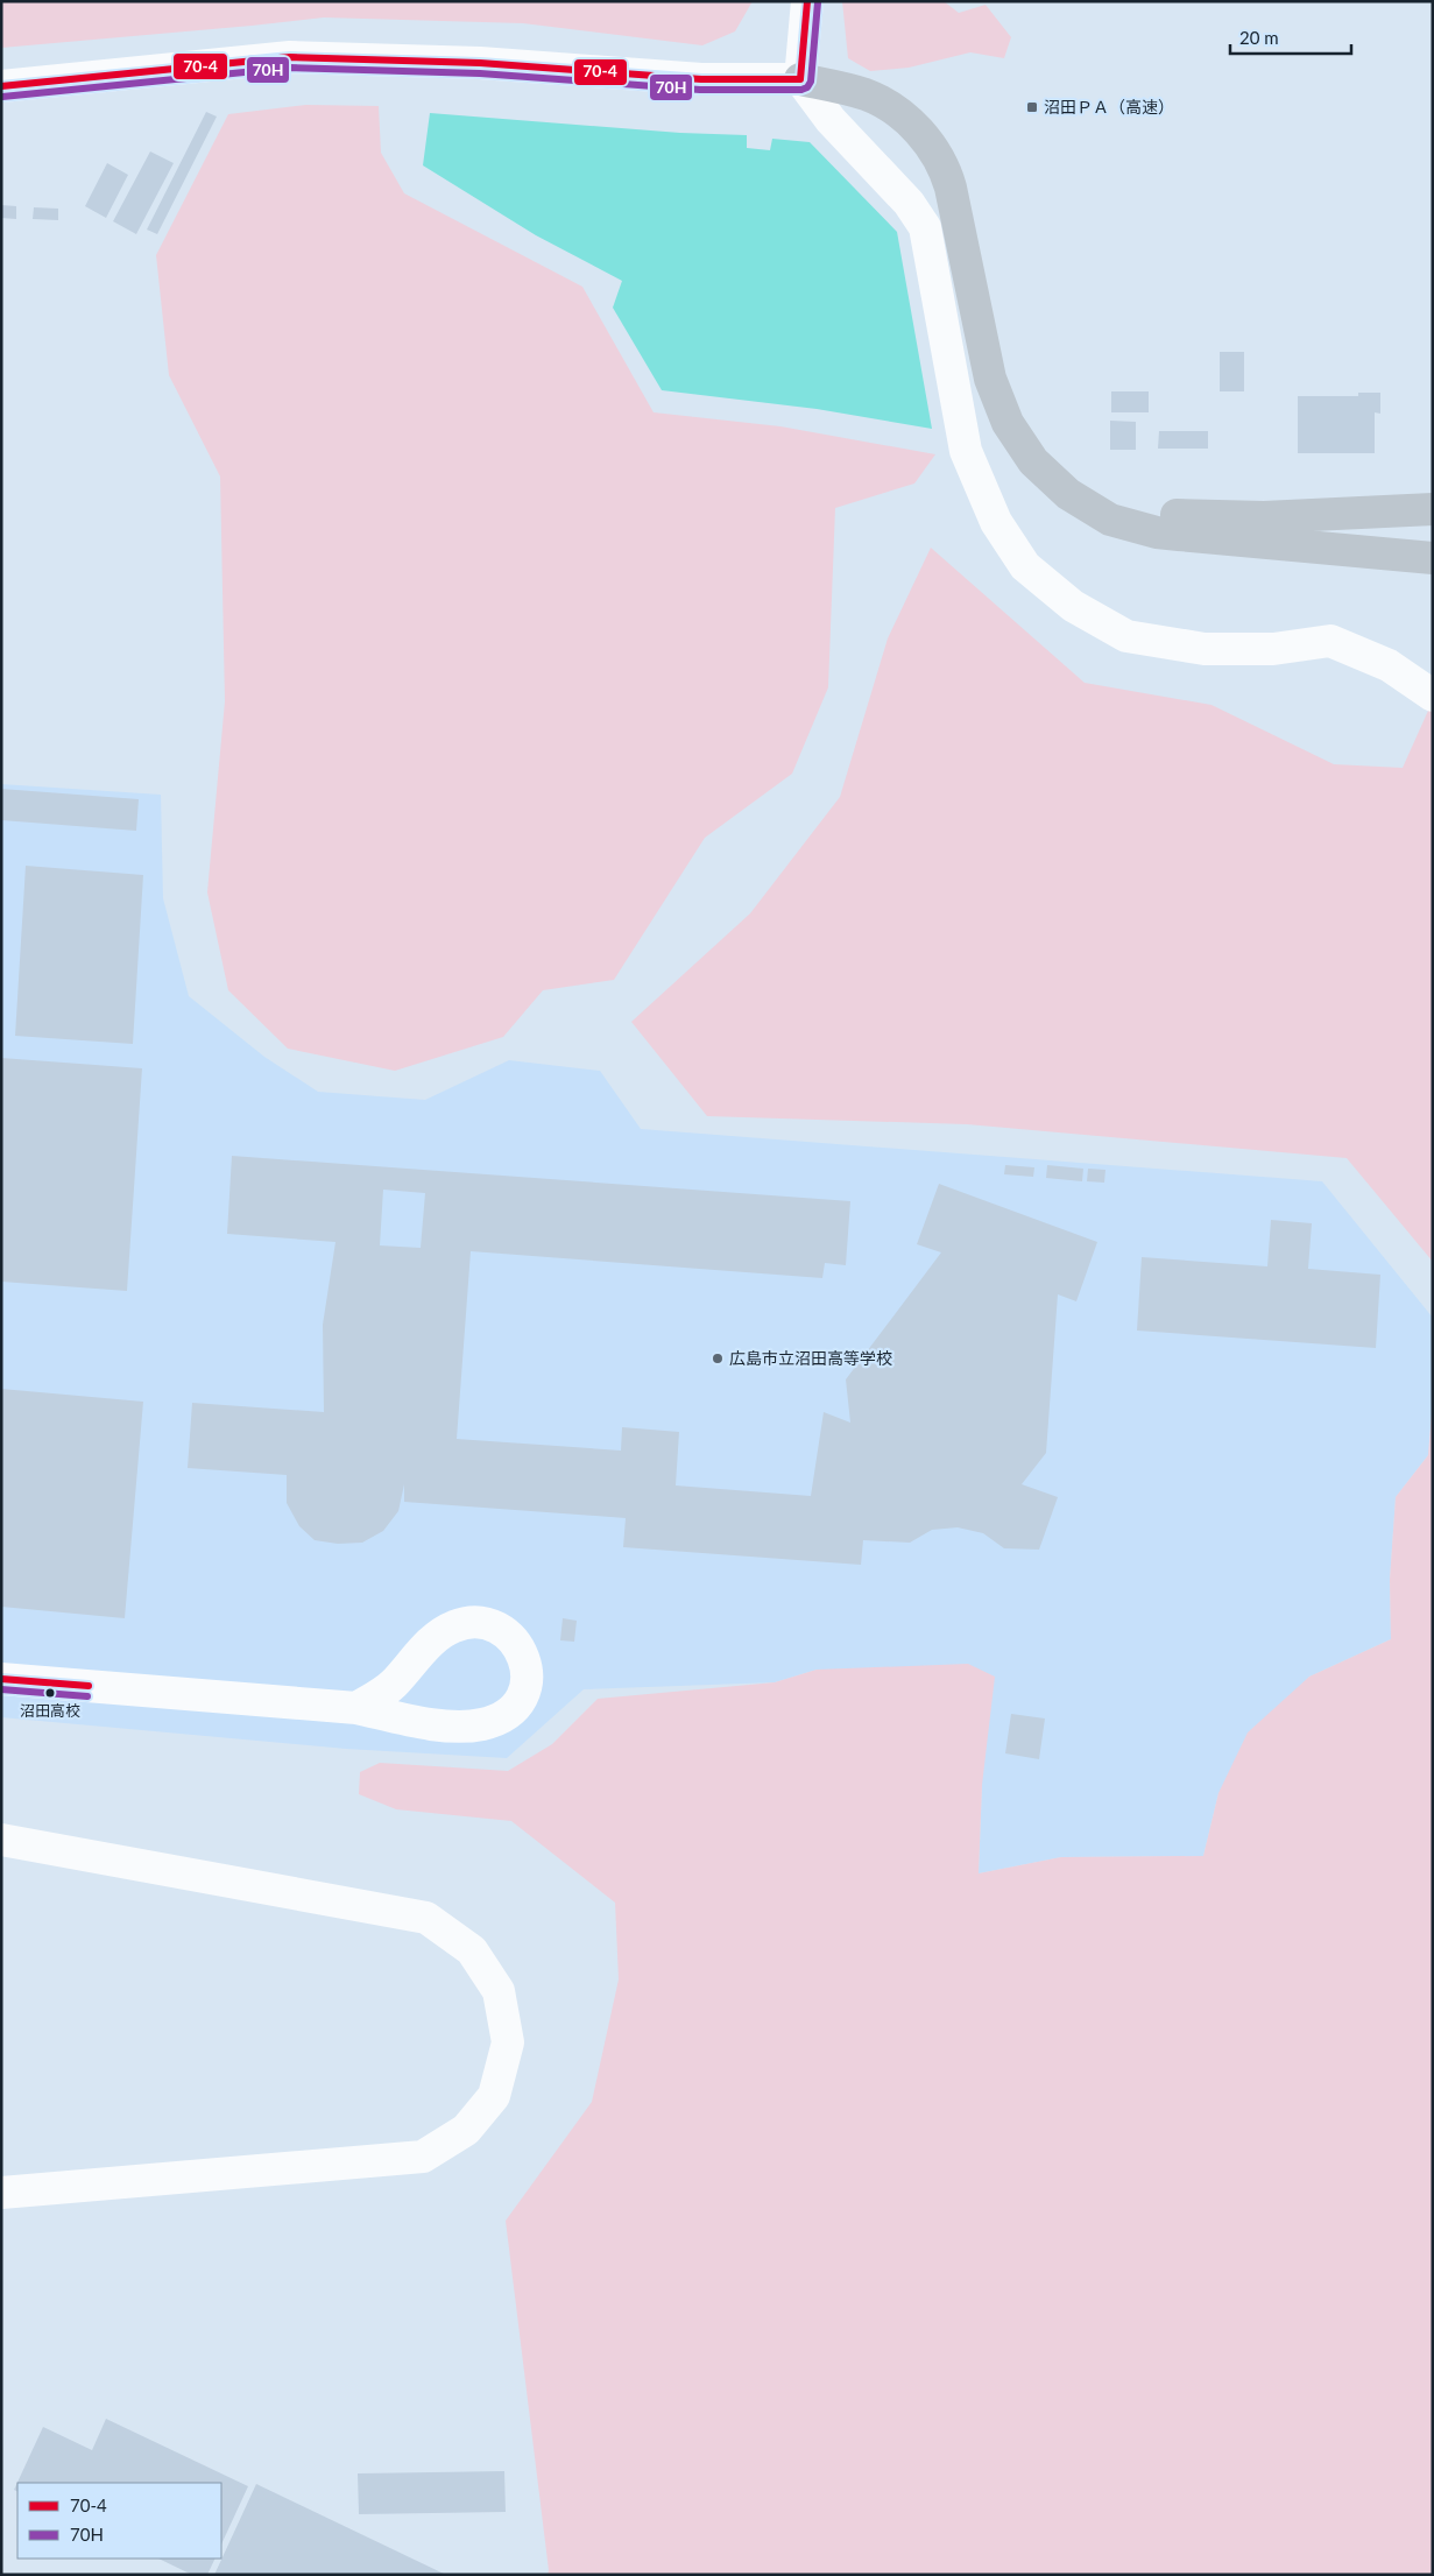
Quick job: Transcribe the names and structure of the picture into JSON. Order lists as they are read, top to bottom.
{
  "places": {
    "transit": ["沼田ＰＡ（高速）"],
    "other": ["広島市立沼田高等学校", "沼田高校"]
  },
  "lines": ["transit line 70-4", "transit line 70H"],
  "legend": ["70-4", "70H"],
  "scale_bar": "20 m"
}
